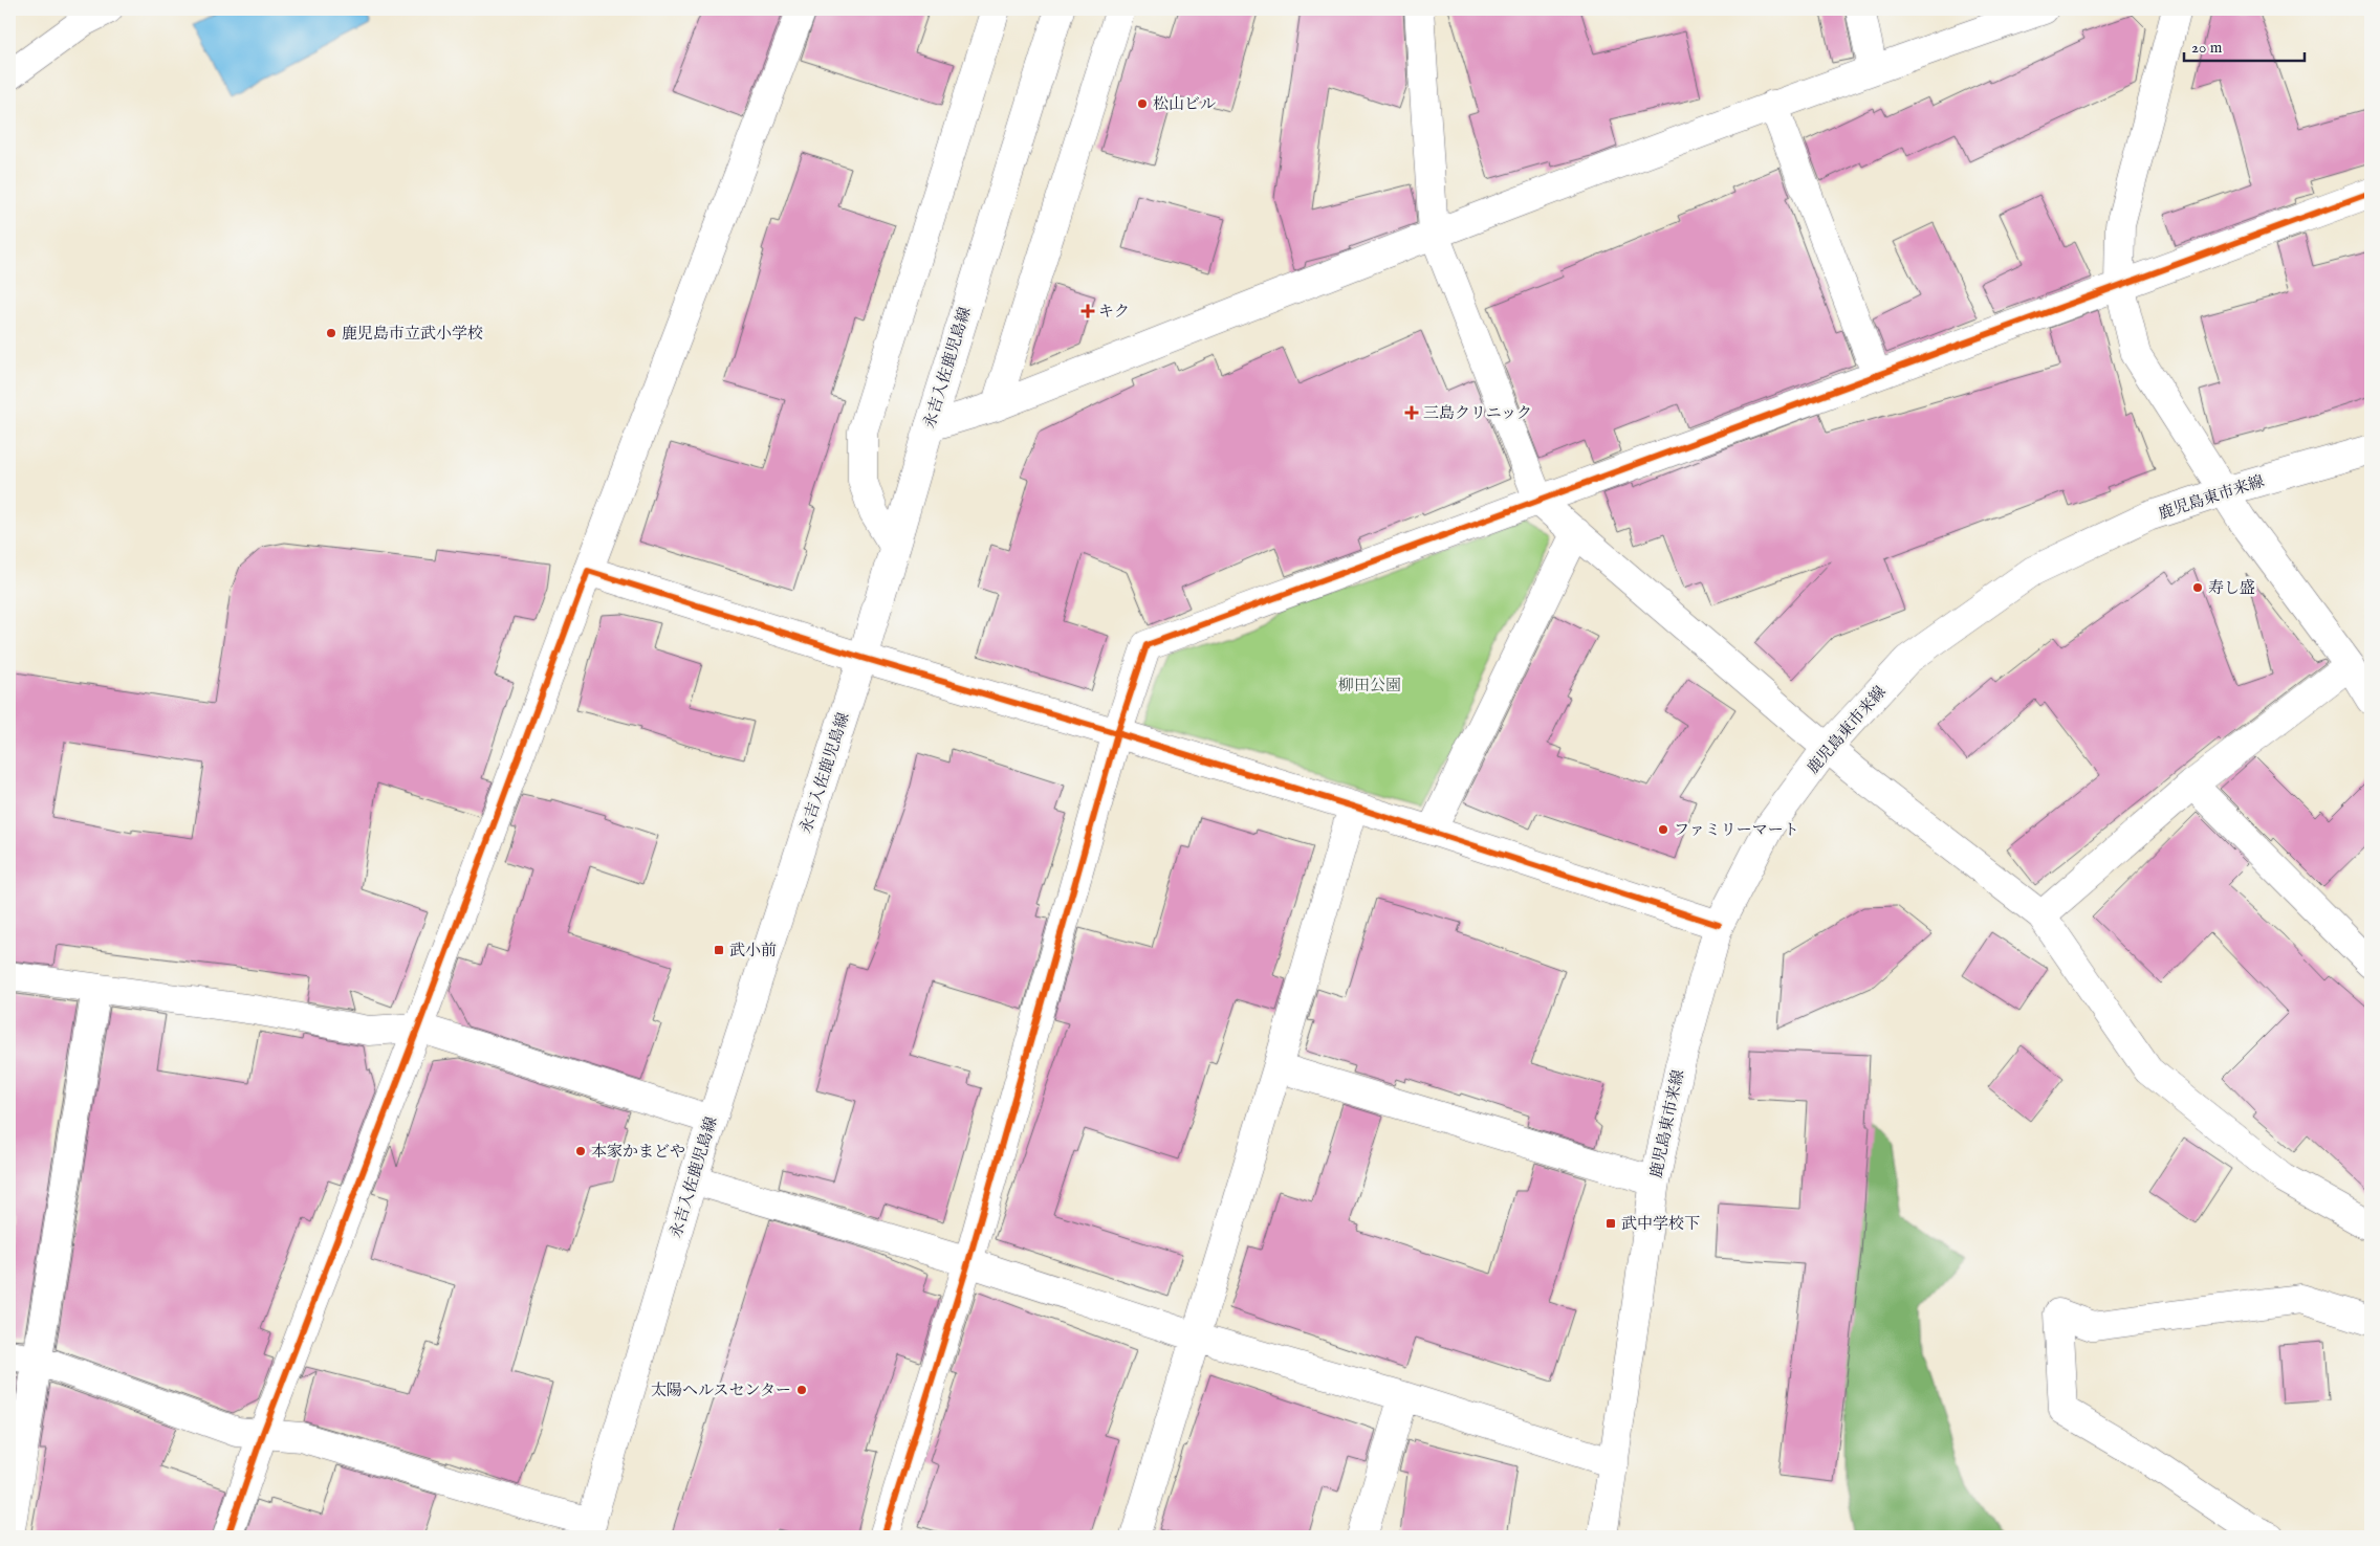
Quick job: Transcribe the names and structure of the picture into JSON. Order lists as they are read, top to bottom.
{
  "streets": {
    "street": ["永吉入佐鹿児島線", "鹿児島東市来線"]
  },
  "parks": ["柳田公園"],
  "places": {
    "other": [
      "松山ビル",
      "鹿児島市立武小学校",
      "寿し盛",
      "ファミリーマート",
      "本家かまどや",
      "太陽ヘルスセンター"
    ],
    "health": ["キク", "三島クリニック"],
    "transit": ["武小前", "武中学校下"]
  },
  "scale_bar": "20 m"
}
